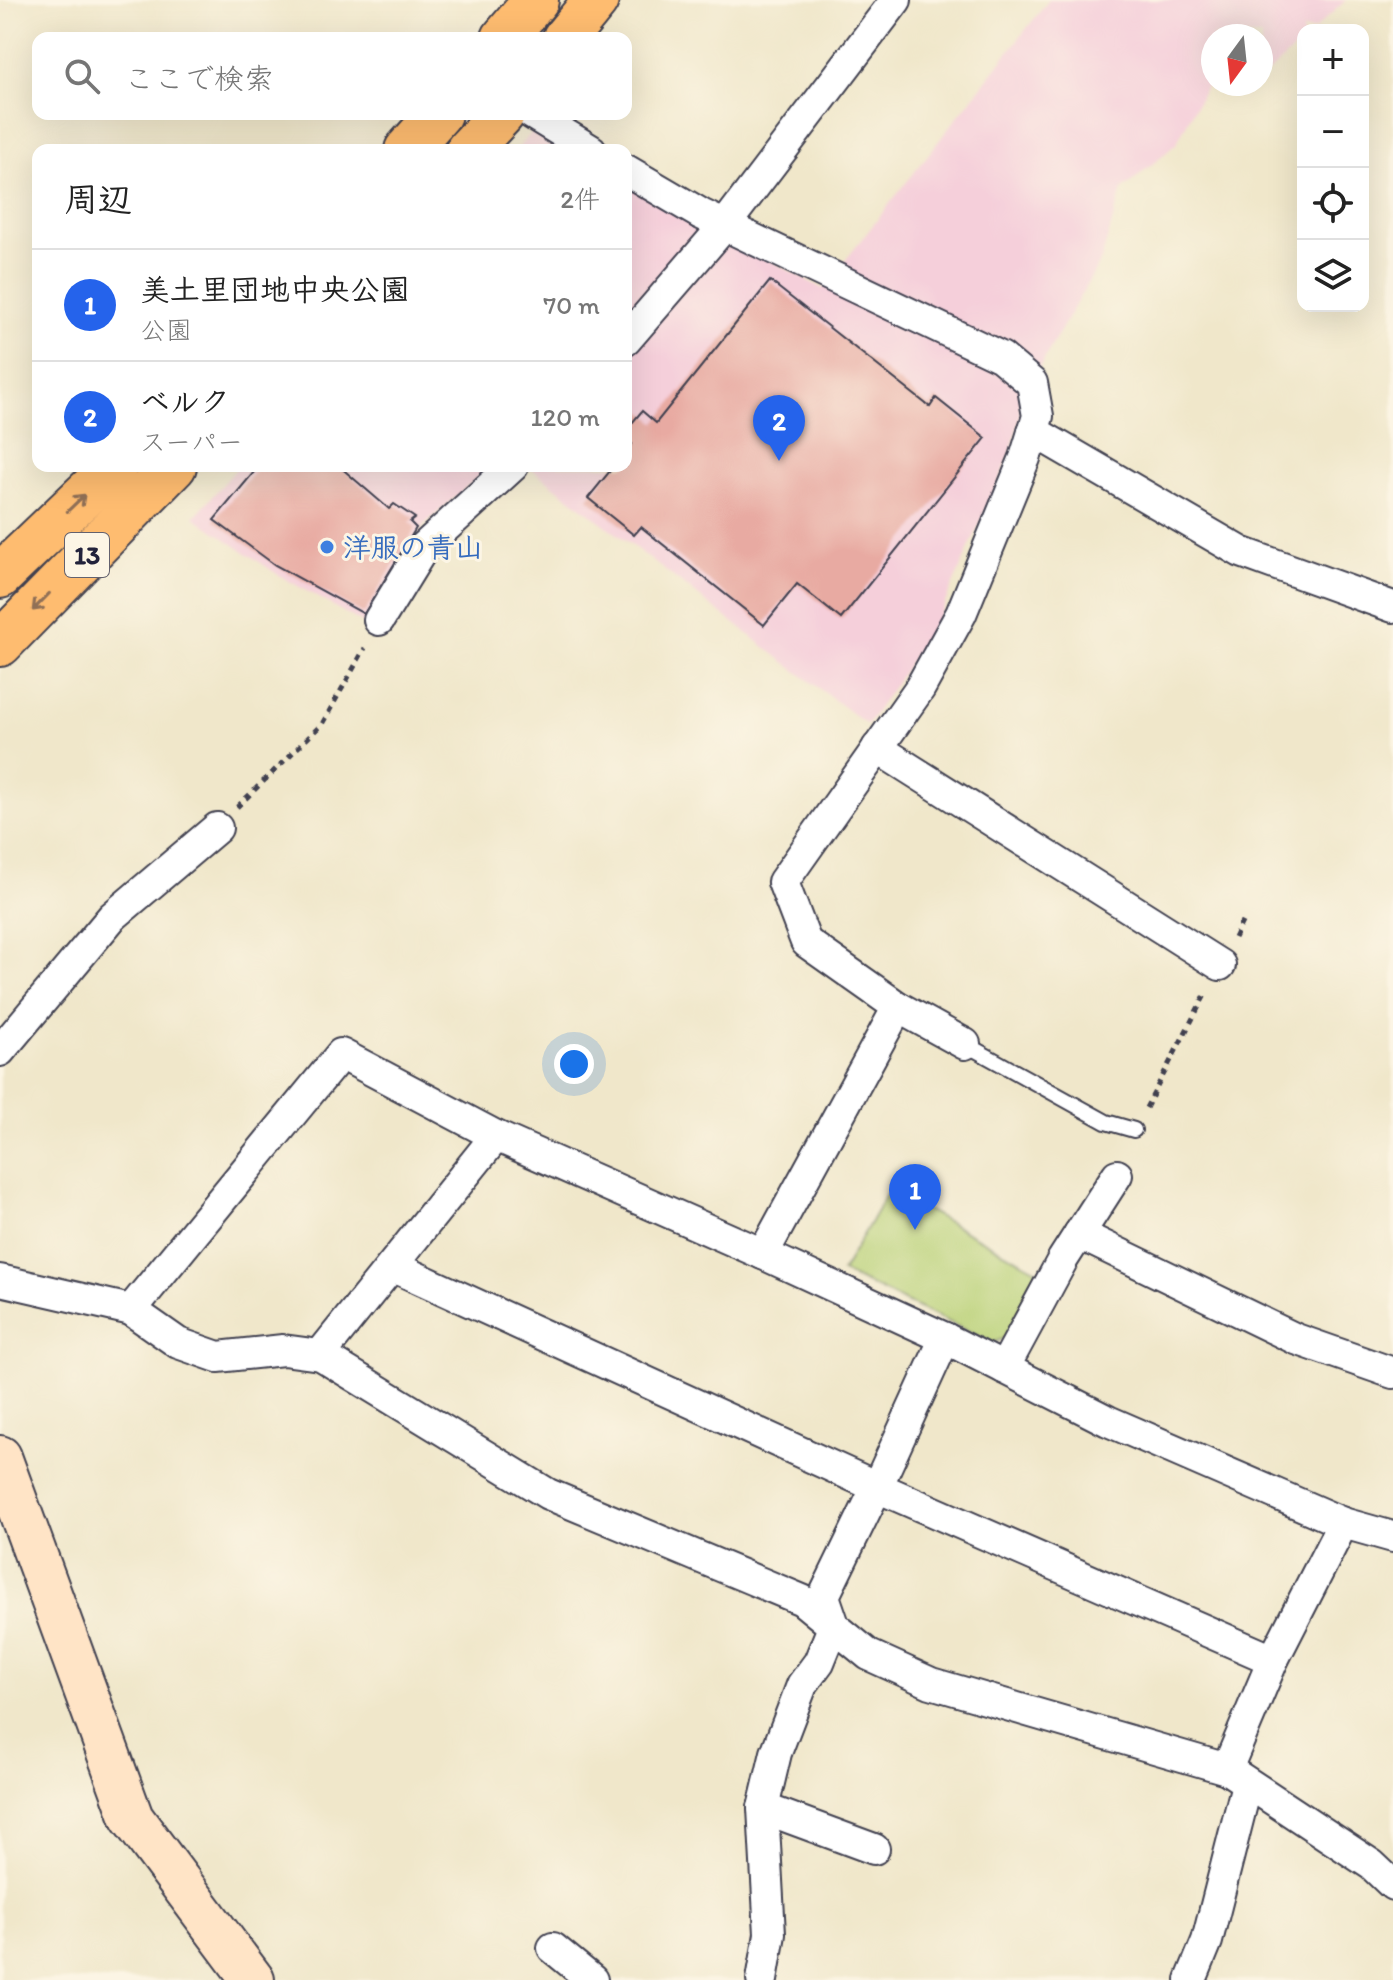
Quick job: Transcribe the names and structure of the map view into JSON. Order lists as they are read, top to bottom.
{
  "streets": {
    "main road": ["13"]
  },
  "places": ["洋服の青山"],
  "north": "bottom",
  "page": {
    "map_buttons": ["+", "−"],
    "search": "ここで検索",
    "heading": ["周辺", "2件"],
    "list": [
      {
        "mark": "1",
        "name": "美土里団地中央公園",
        "note": "公園",
        "value": "70 m"
      },
      {
        "mark": "2",
        "name": "ベルク",
        "note": "スーパー",
        "value": "120 m"
      }
    ],
    "pins": ["2", "1"]
  }
}
